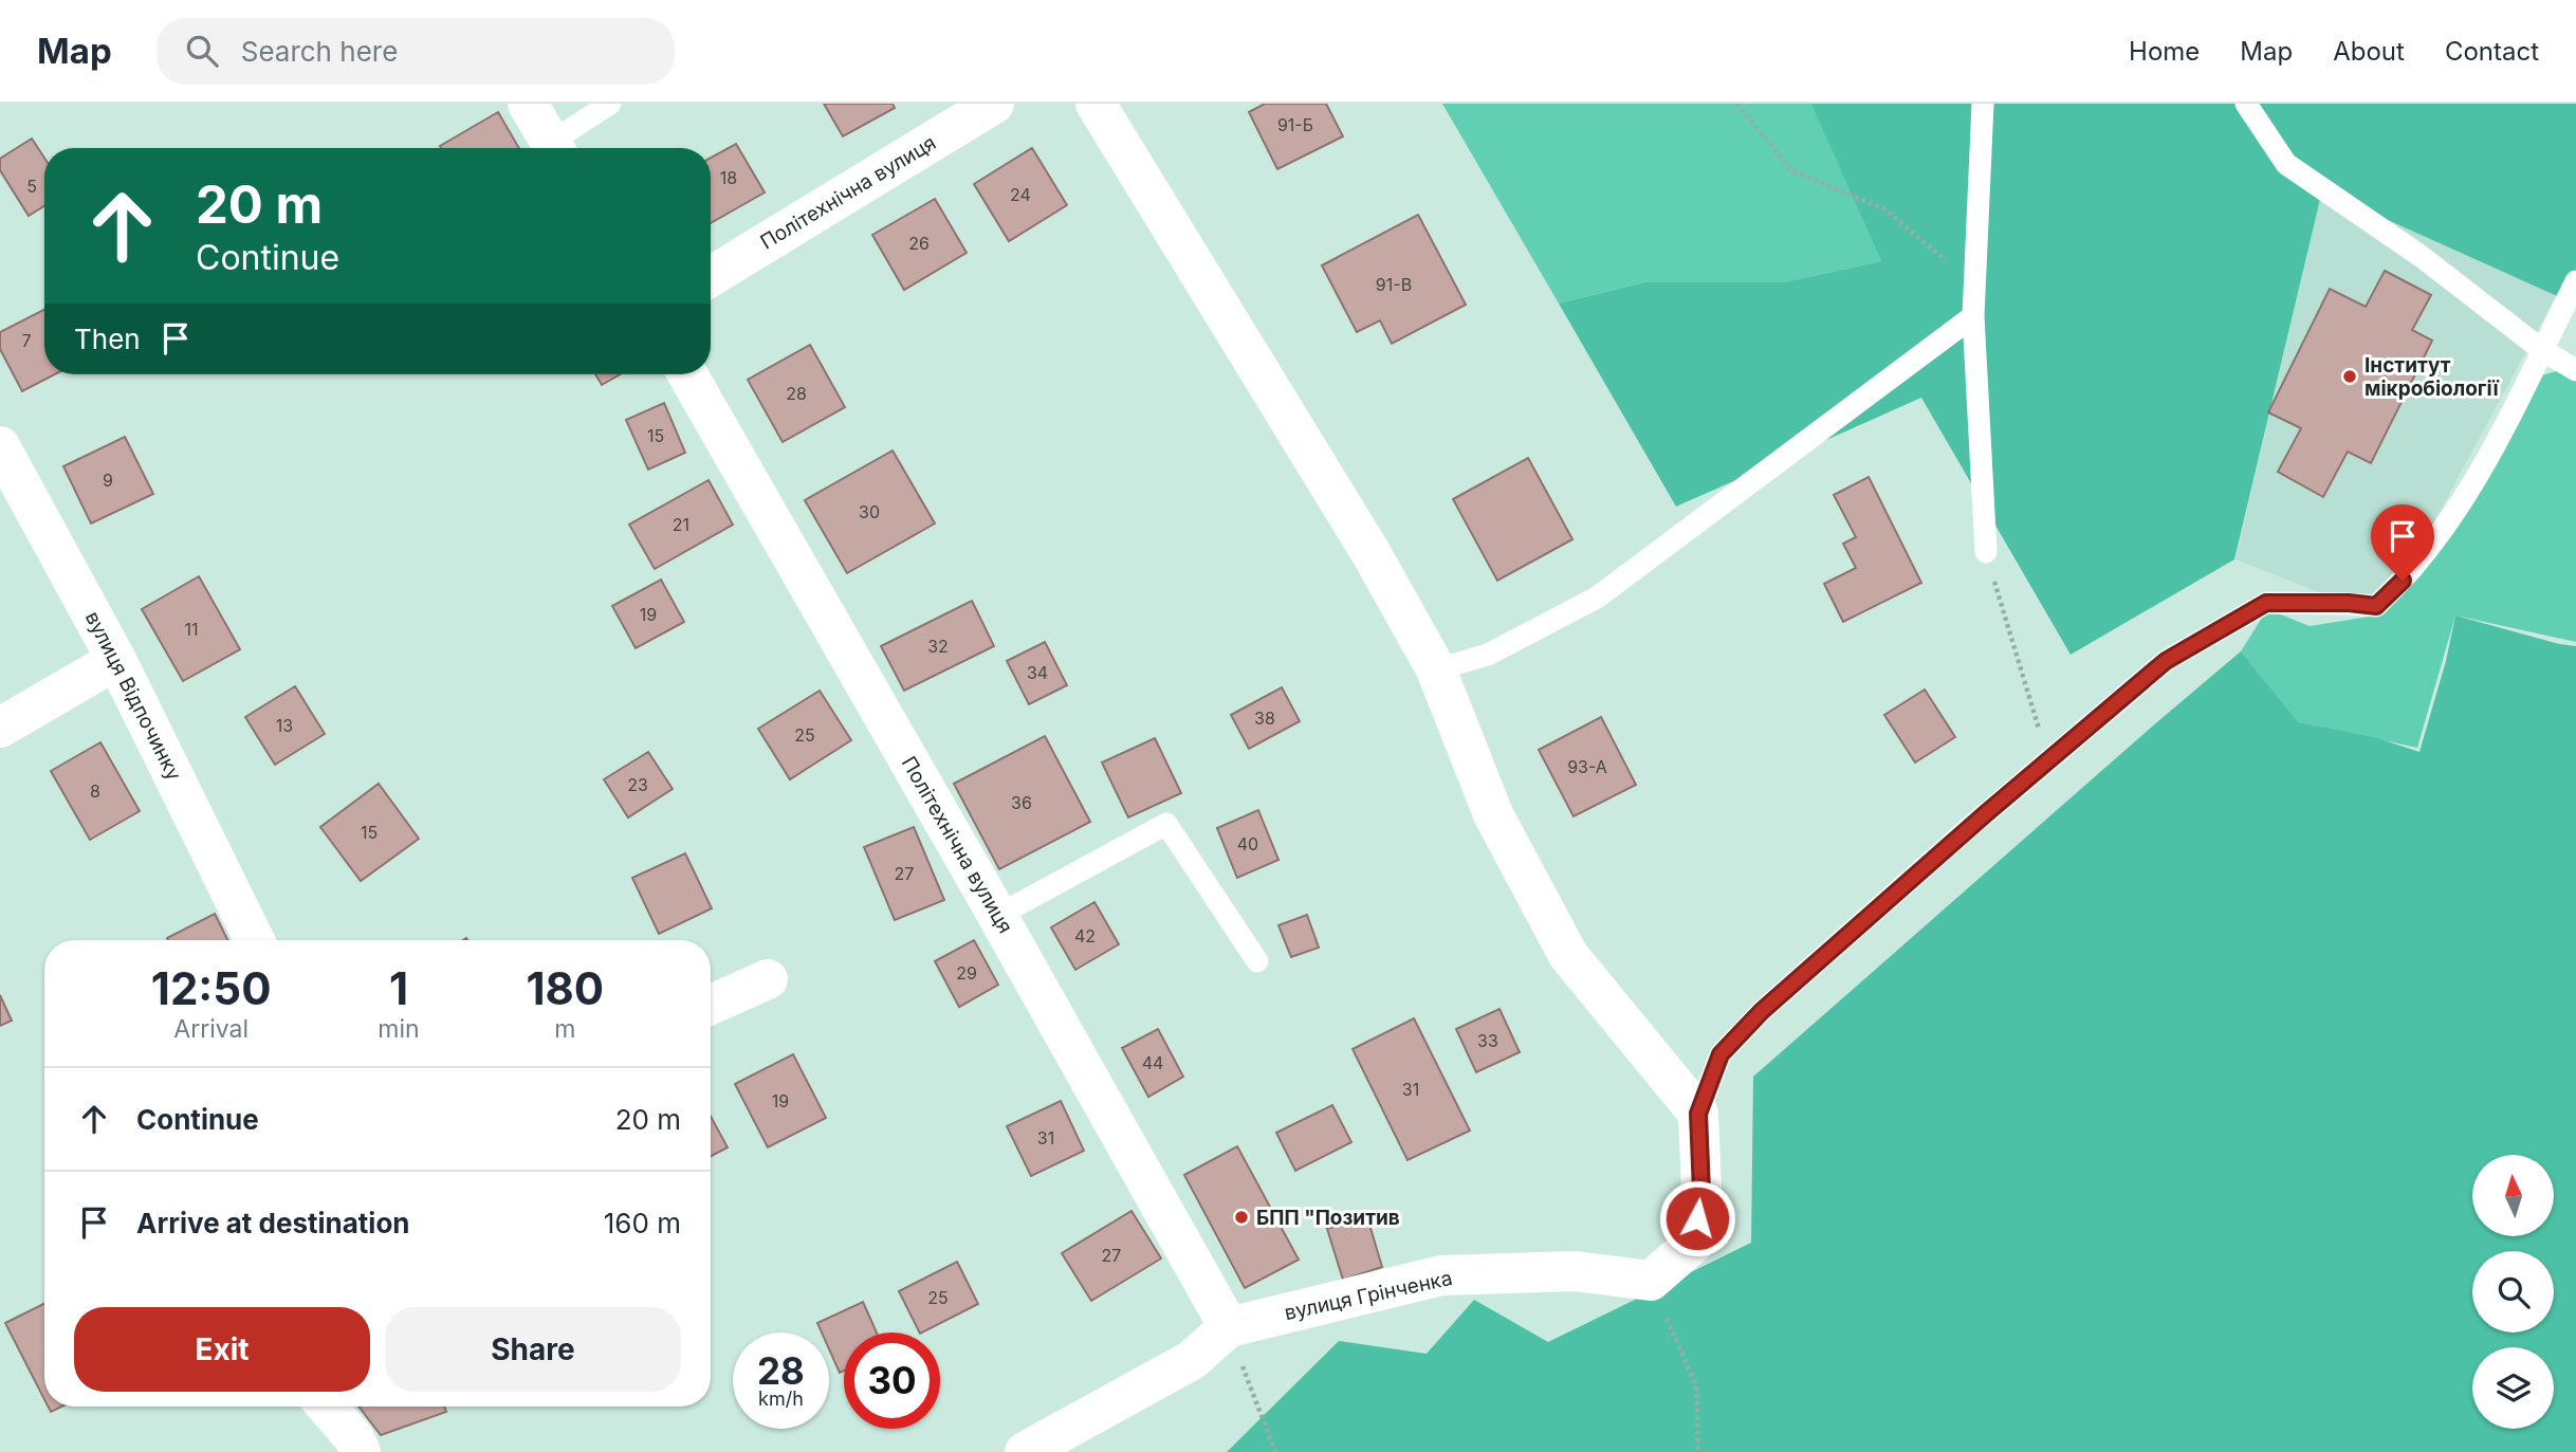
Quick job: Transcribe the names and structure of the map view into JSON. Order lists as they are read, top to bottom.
{
  "streets": {
    "street": ["Політехнічна вулиця", "вулиця Відпочинку", "вулиця Грінченка"]
  },
  "crossings": [
    ["Політехнічна вулиця", "вулиця Грінченка"]
  ],
  "places": ["Інститут мікробіології", "БПП \"Позитив"],
  "house_numbers": [
    "91-Б",
    "18",
    "5",
    "24",
    "26",
    "91-В",
    "7",
    "28",
    "15",
    "9",
    "30",
    "21",
    "19",
    "11",
    "32",
    "34",
    "38",
    "13",
    "25",
    "93-А",
    "23",
    "8",
    "36",
    "15",
    "40",
    "27",
    "42",
    "29",
    "33",
    "44",
    "31",
    "19",
    "31",
    "27",
    "25"
  ],
  "north": "top",
  "page": {
    "header": "Map",
    "search": "Search here",
    "nav": [
      "Home",
      "Map",
      "About",
      "Contact"
    ],
    "turn": ["20 m", "Continue"],
    "then": "Then",
    "eta": [
      "12:50",
      "Arrival",
      "1",
      "min",
      "180",
      "m"
    ],
    "list": [
      {
        "name": "Continue",
        "value": "20 m"
      },
      {
        "name": "Arrive at destination",
        "value": "160 m"
      }
    ],
    "buttons": ["Exit", "Share"],
    "speed": "28 km/h",
    "limit": "30"
  }
}
